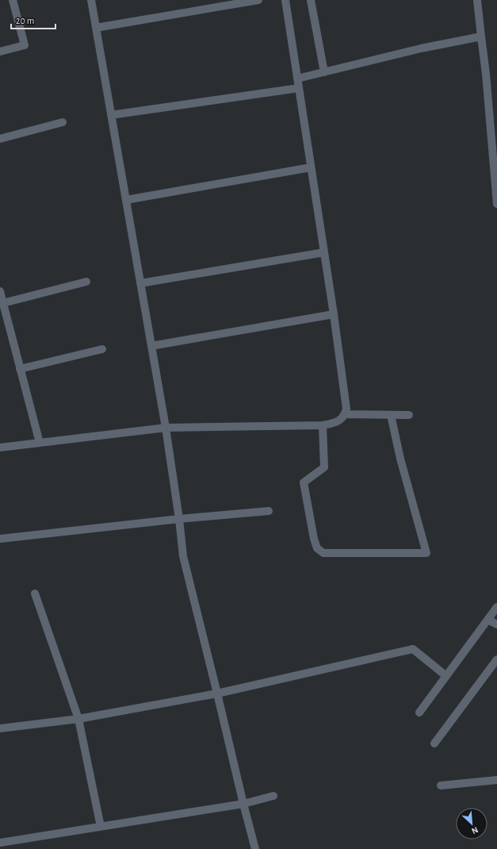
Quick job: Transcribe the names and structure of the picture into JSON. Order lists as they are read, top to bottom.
{
  "scale_bar": "20 m",
  "north": "bottom right"
}
